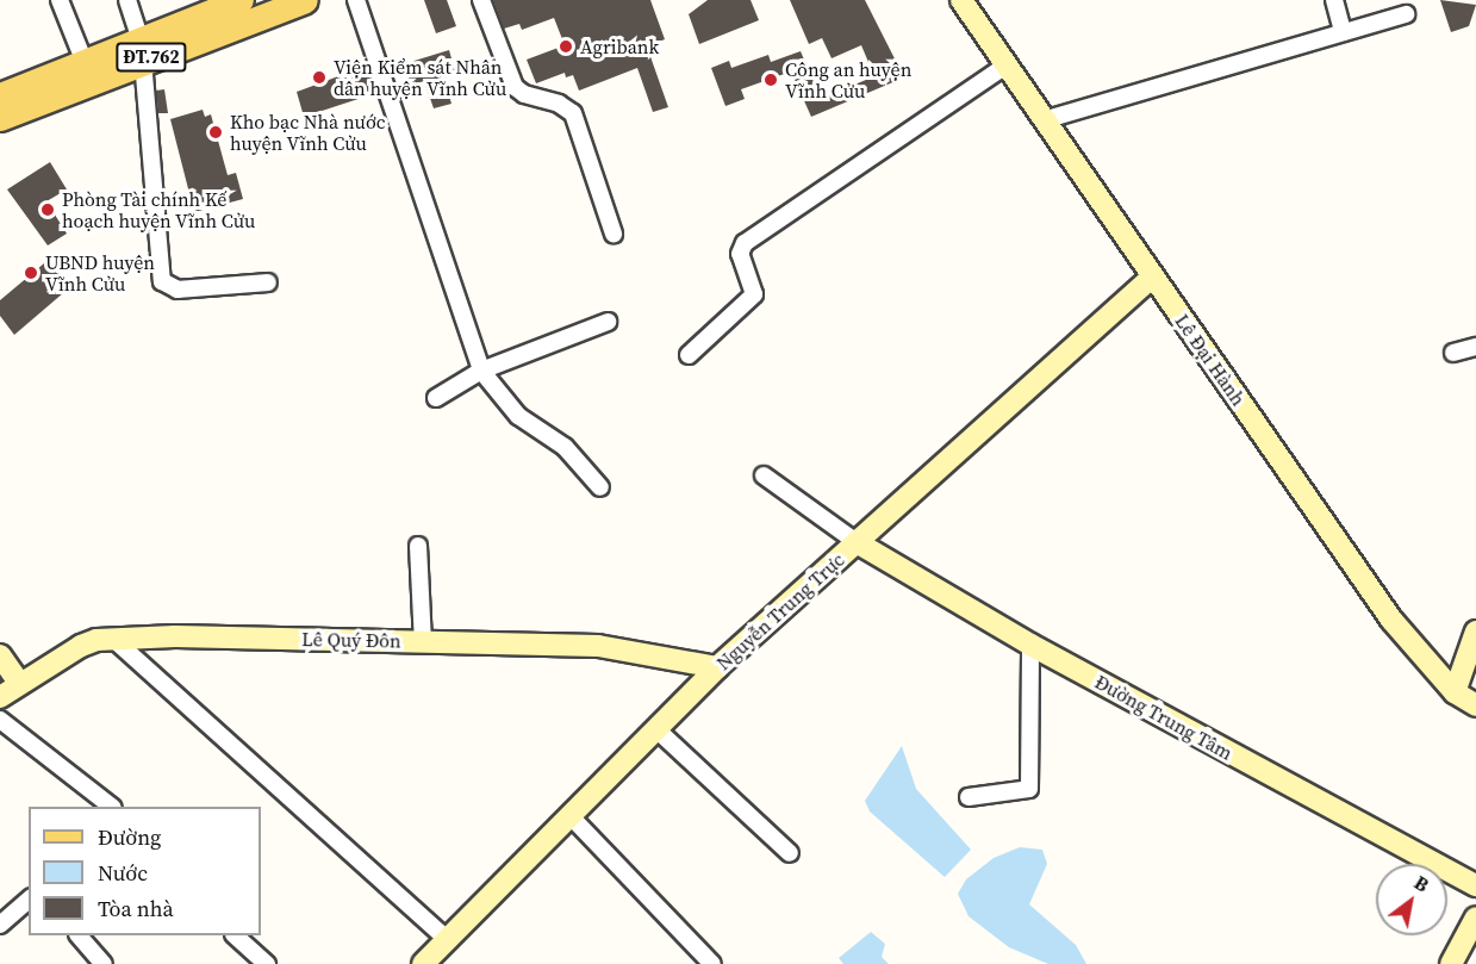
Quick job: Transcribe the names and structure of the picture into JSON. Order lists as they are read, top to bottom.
{
  "streets": {
    "main road": ["ĐT.762"],
    "street": [
      "Lê Đại Hành",
      "Nguyễn Trung Trực",
      "Lê Quý Đôn",
      "Đường Trung Tâm"
    ]
  },
  "crossings": [
    ["Lê Đại Hành", "Nguyễn Trung Trực"],
    ["Nguyễn Trung Trực", "Lê Quý Đôn"],
    ["Nguyễn Trung Trực", "Đường Trung Tâm"]
  ],
  "places": [
    "Agribank",
    "Viện Kiểm sát Nhân dân huyện Vĩnh Cửu",
    "Công an huyện Vĩnh Cửu",
    "Kho bạc Nhà nước huyện Vĩnh Cửu",
    "Phòng Tài chính Kế hoạch huyện Vĩnh Cửu",
    "UBND huyện Vĩnh Cửu"
  ],
  "legend": ["Đường", "Nước", "Tòa nhà"],
  "north": "top right"
}
